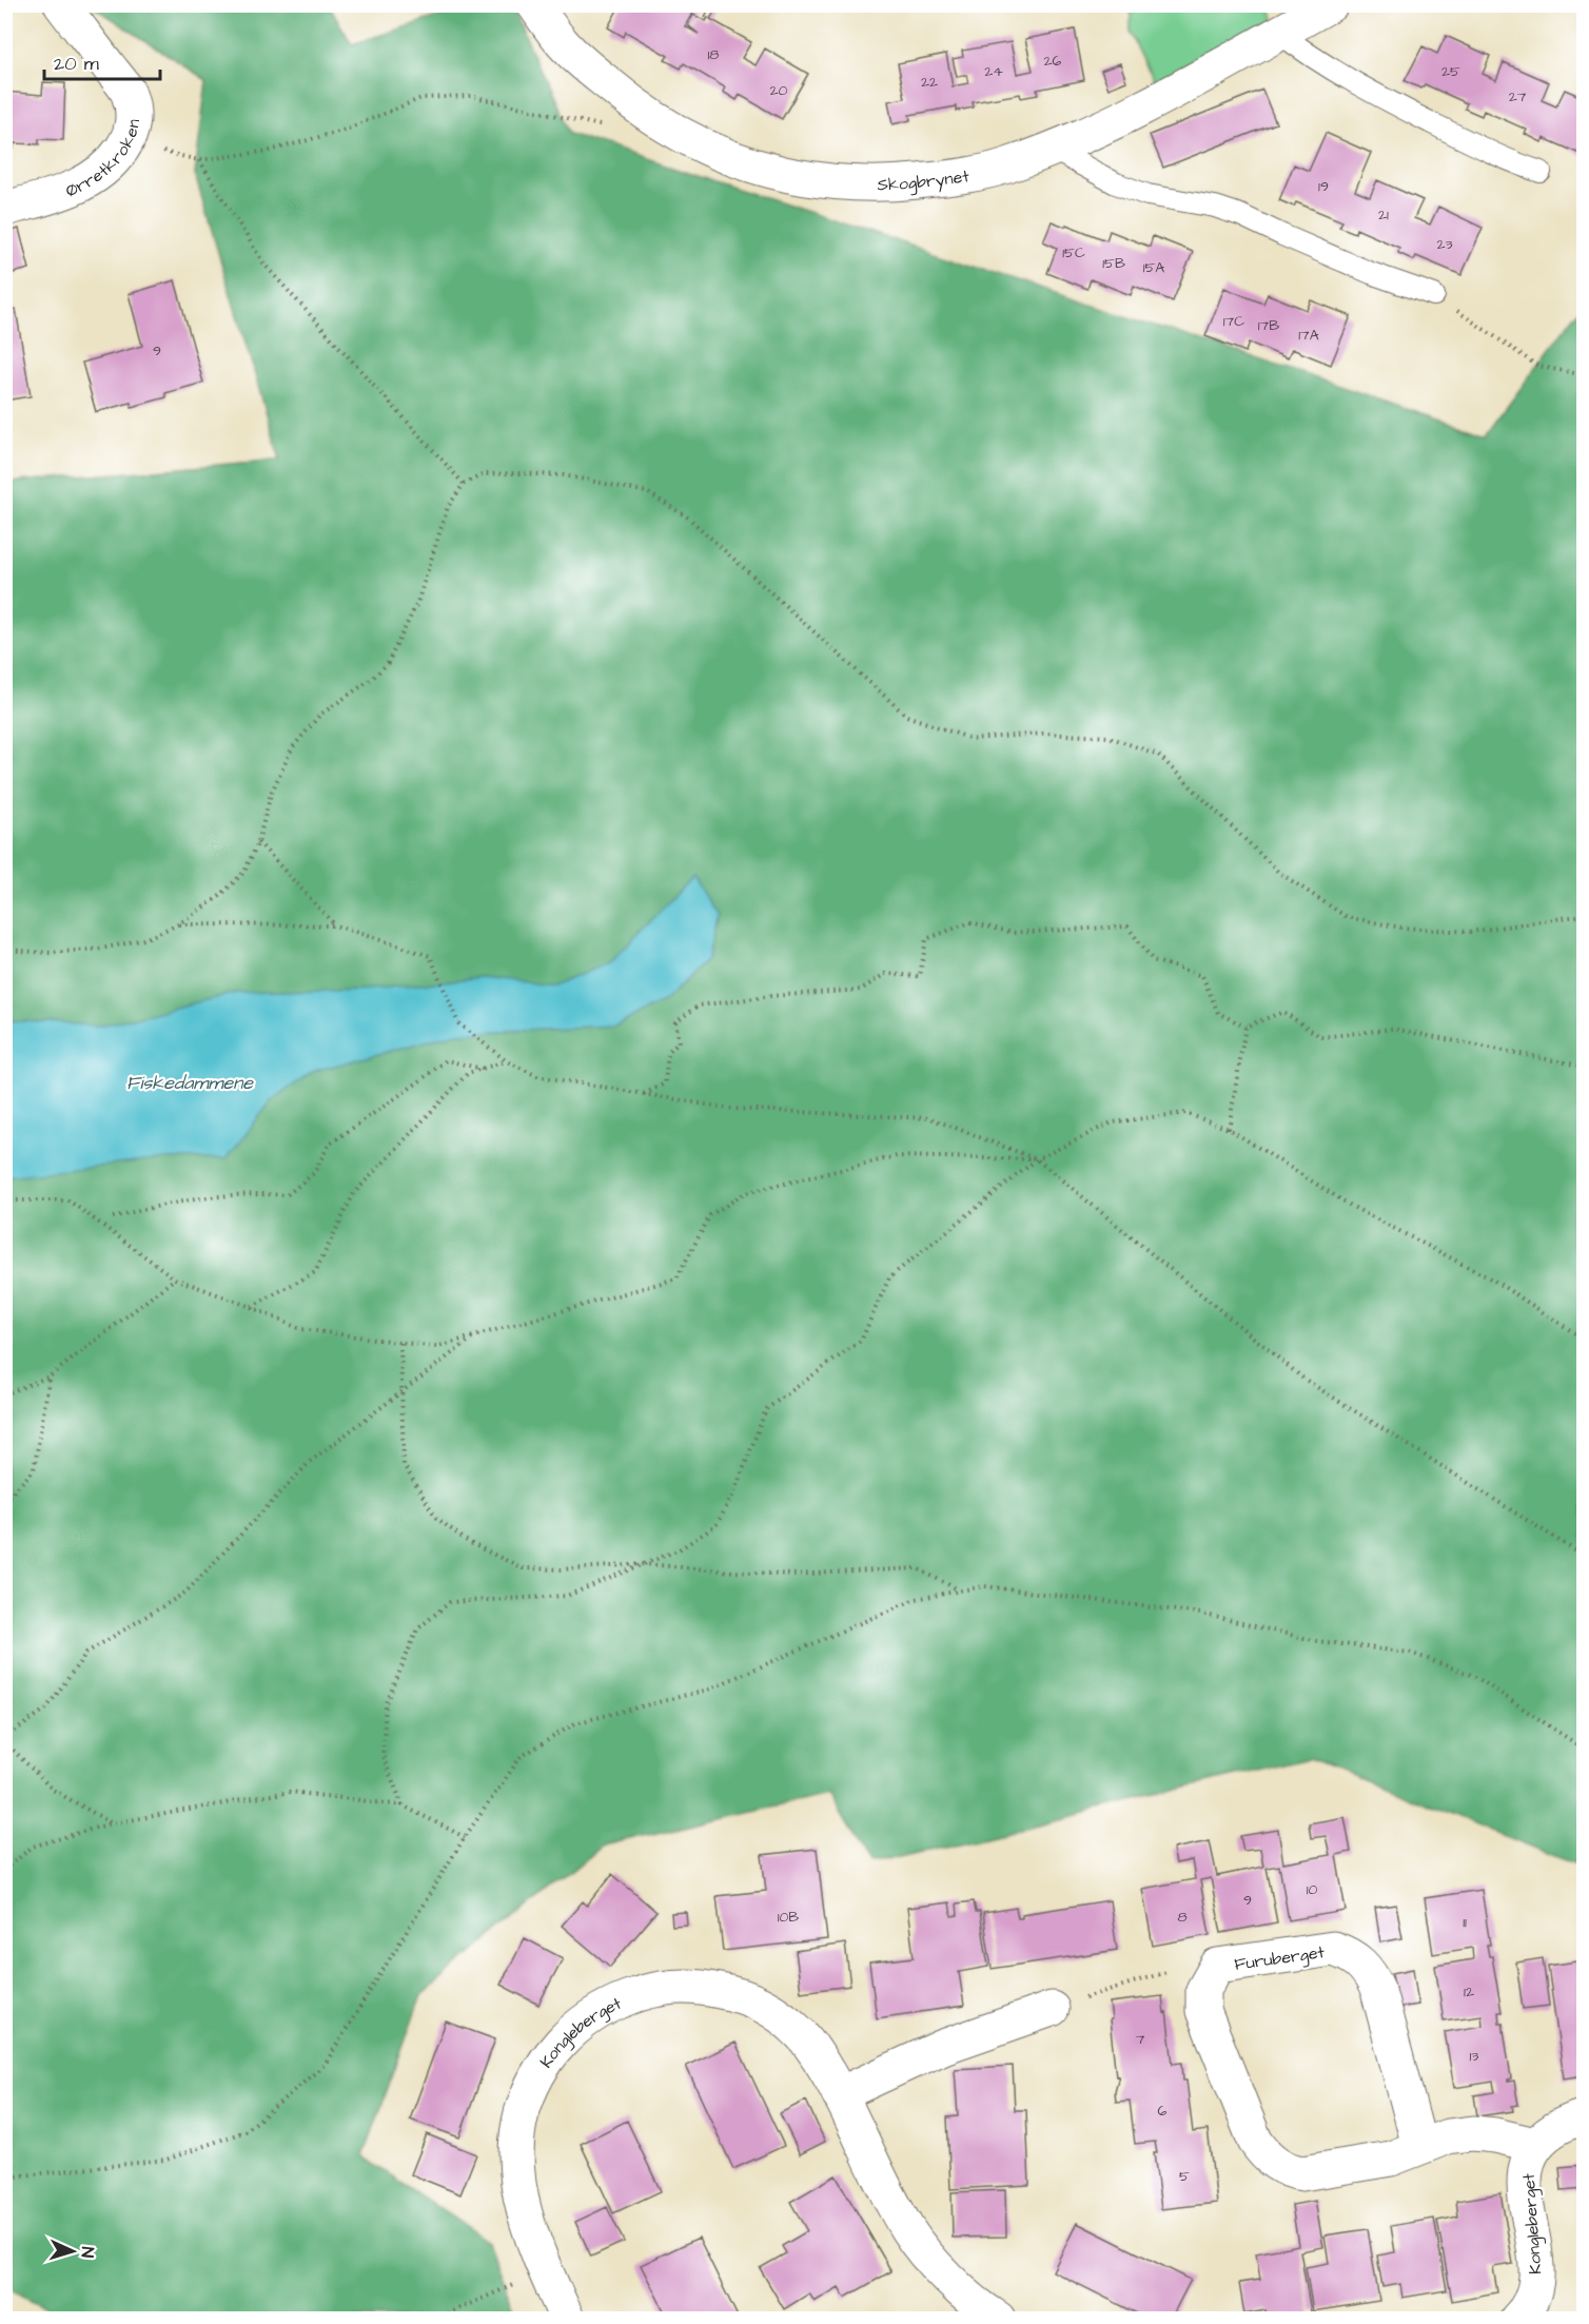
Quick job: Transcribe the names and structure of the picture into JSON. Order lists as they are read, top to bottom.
{
  "streets": {
    "street": [
      "Ørretkroken",
      "Skogbrynet",
      "Furuberget",
      "Kongleberget"
    ]
  },
  "crossings": [
    ["Furuberget", "Kongleberget"]
  ],
  "water": ["Fiskedammene"],
  "house_numbers": [
    "18",
    "26",
    "24",
    "25",
    "22",
    "20",
    "27",
    "19",
    "21",
    "23",
    "15C",
    "15B",
    "15A",
    "17C",
    "17B",
    "17A",
    "9",
    "10",
    "9",
    "10B",
    "8",
    "11",
    "12",
    "7",
    "13",
    "6",
    "5"
  ],
  "scale_bar": "20 m",
  "north": "right"
}
